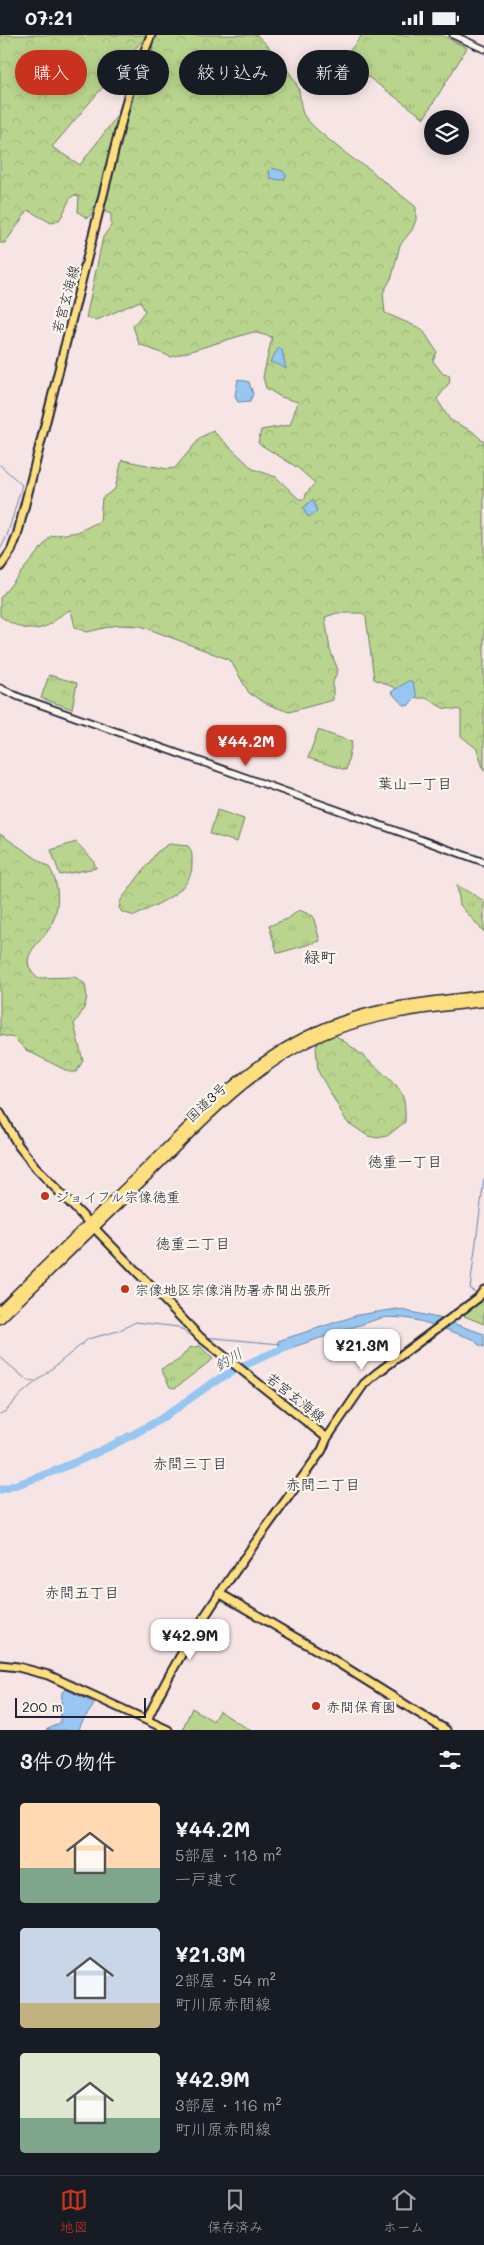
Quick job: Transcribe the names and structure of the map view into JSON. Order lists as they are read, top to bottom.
{
  "streets": {
    "highway": ["国道3号"],
    "main road": ["若宮玄海線"]
  },
  "crossings": [
    ["若宮玄海線", "国道3号"]
  ],
  "districts": [
    "葉山一丁目",
    "緑町",
    "徳重一丁目",
    "徳重二丁目",
    "赤間三丁目",
    "赤間二丁目",
    "赤間五丁目"
  ],
  "water": ["釣川"],
  "places": ["ジョイフル宗像徳重", "宗像地区宗像消防署赤間出張所", "赤間保育園"],
  "scale_bar": "200 m",
  "page": {
    "status": "07:21",
    "chip": [
      "購入",
      "賃貸",
      "絞り込み",
      "新着"
    ],
    "price": ["¥44.2M", "¥21.3M", "¥42.9M"],
    "scale": "200 m",
    "heading": "3件の物件",
    "list": [
      {
        "name": "¥44.2M",
        "note": "5部屋 · 118 m² · 一戸建て"
      },
      {
        "name": "¥21.3M",
        "note": "2部屋 · 54 m² · 町川原赤間線"
      },
      {
        "name": "¥42.9M",
        "note": "3部屋 · 116 m² · 町川原赤間線"
      }
    ],
    "tabs": ["地図", "保存済み", "ホーム"]
  }
}
